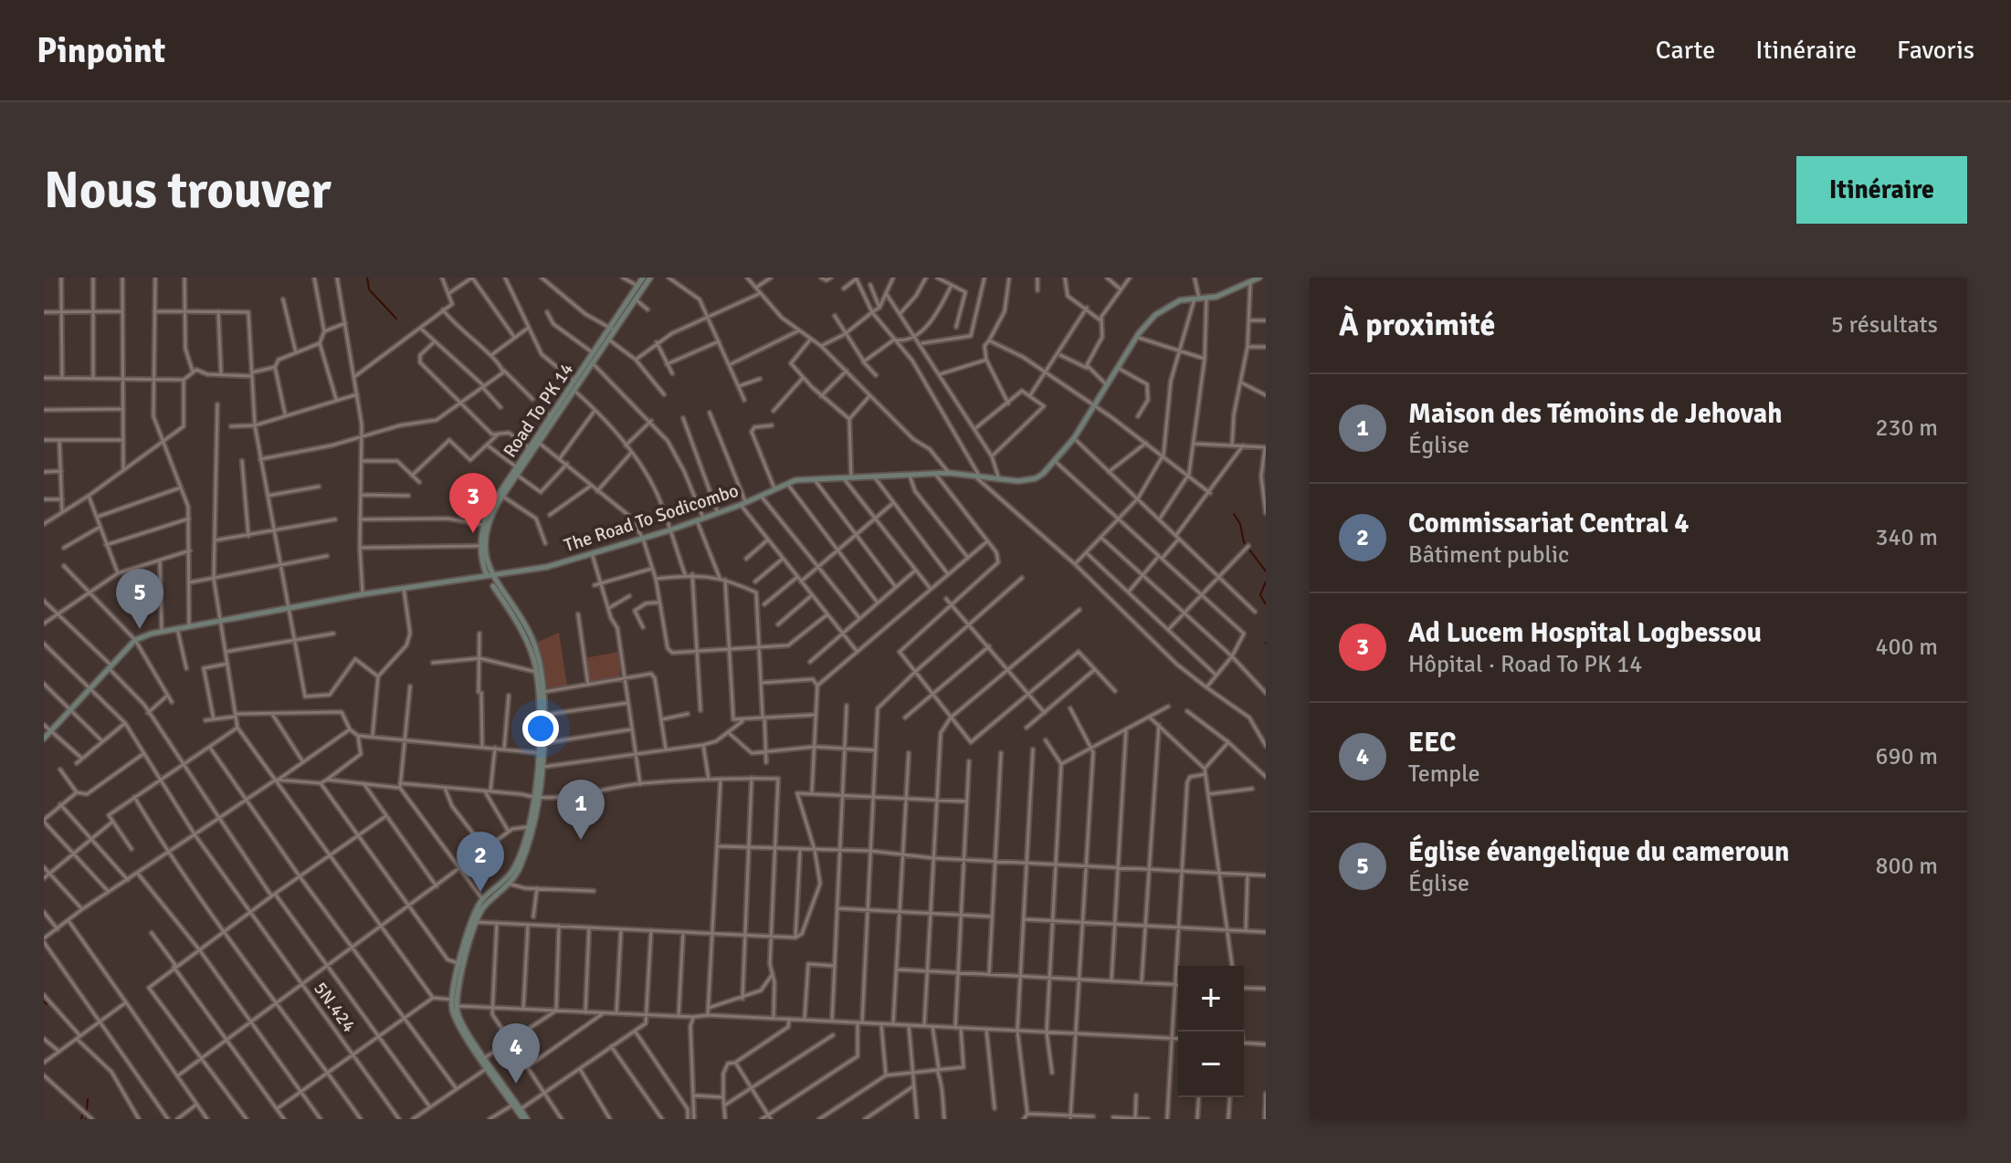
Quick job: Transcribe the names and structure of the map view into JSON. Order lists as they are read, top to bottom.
{
  "streets": {
    "main road": ["Road To PK 14", "The Road To Sodicombo"],
    "street": ["5N.424"]
  },
  "page": {
    "header": "Pinpoint",
    "nav": ["Carte", "Itinéraire", "Favoris"],
    "buttons": "Itinéraire",
    "title": "Nous trouver",
    "heading": ["À proximité", "5 résultats"],
    "list": [
      {
        "mark": "1",
        "name": "Maison des Témoins de Jehovah",
        "note": "Église",
        "value": "230 m"
      },
      {
        "mark": "2",
        "name": "Commissariat Central 4",
        "note": "Bâtiment public",
        "value": "340 m"
      },
      {
        "mark": "3",
        "name": "Ad Lucem Hospital Logbessou",
        "note": "Hôpital · Road To PK 14",
        "value": "400 m"
      },
      {
        "mark": "4",
        "name": "EEC",
        "note": "Temple",
        "value": "690 m"
      },
      {
        "mark": "5",
        "name": "Église évangelique du cameroun",
        "note": "Église",
        "value": "800 m"
      }
    ],
    "pins": [
      "3",
      "5",
      "1",
      "2",
      "4"
    ],
    "map_buttons": ["+", "−"]
  }
}
